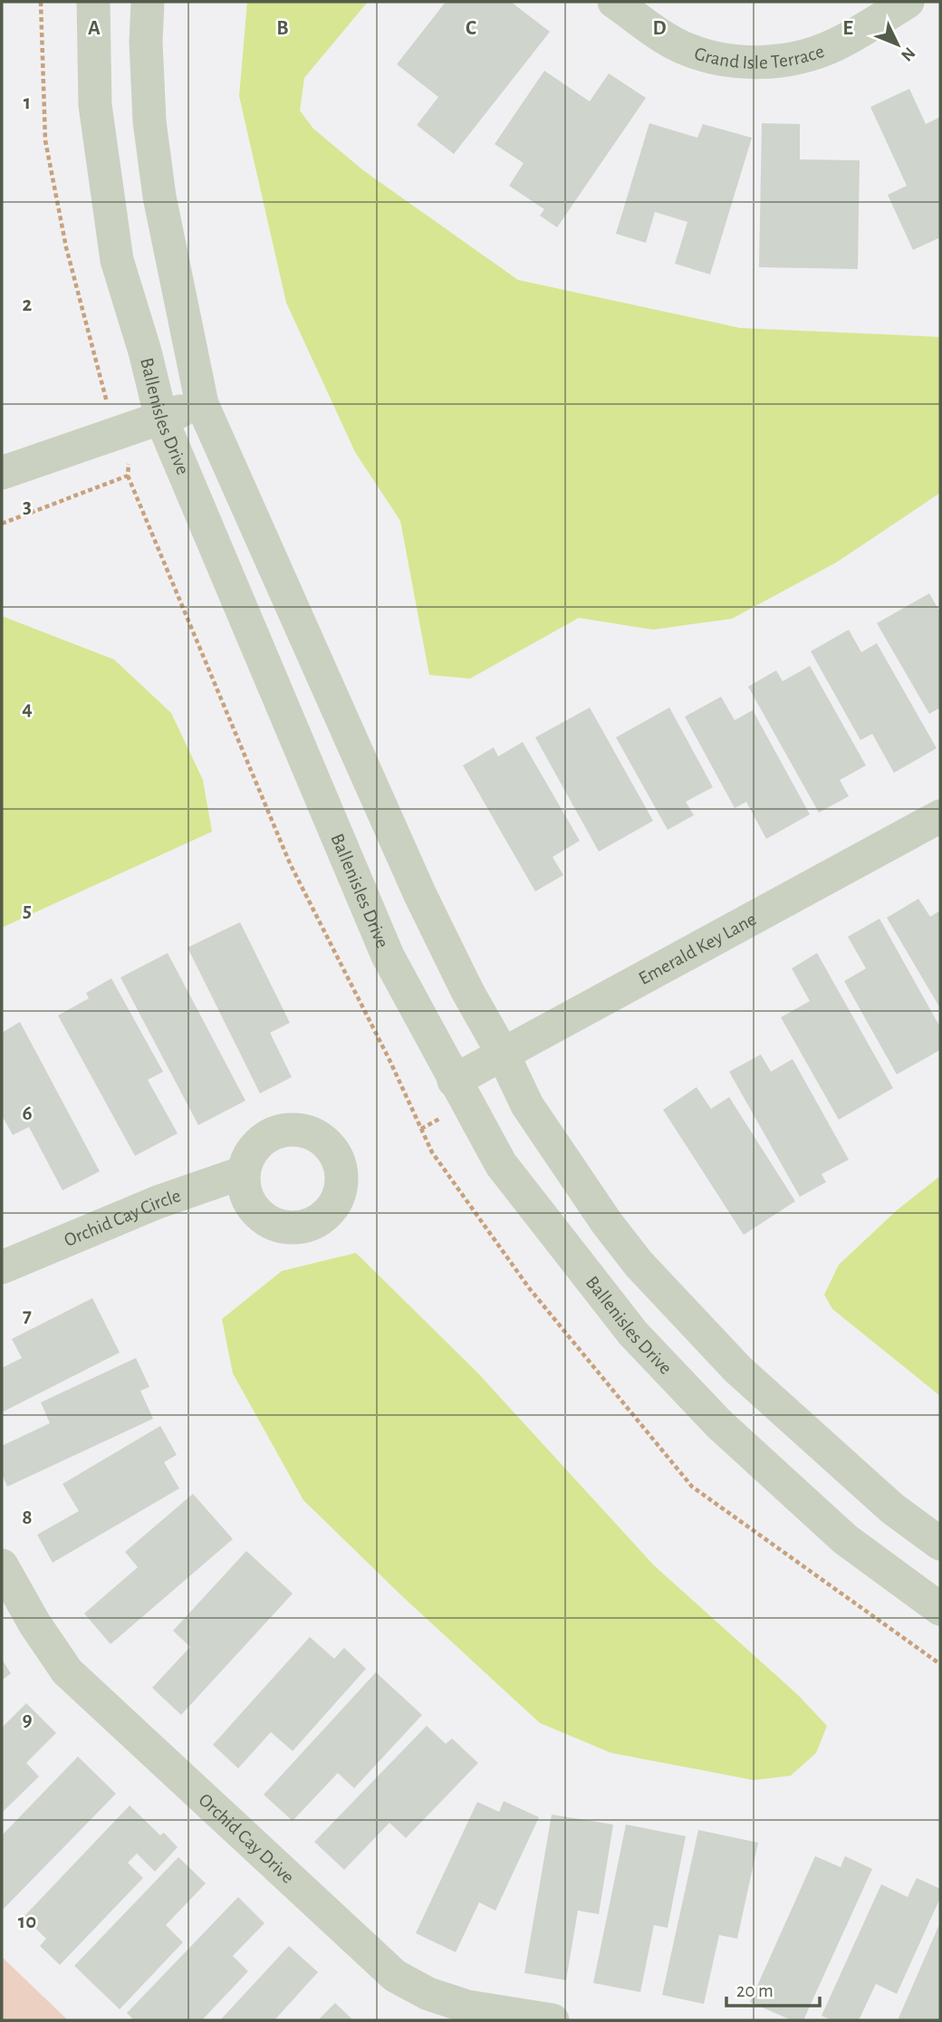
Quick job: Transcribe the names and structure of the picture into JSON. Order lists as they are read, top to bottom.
{
  "streets": {
    "street": [
      "Grand Isle Terrace",
      "Ballenisles Drive",
      "Emerald Key Lane",
      "Orchid Cay Circle",
      "Orchid Cay Drive"
    ]
  },
  "crossings": [
    ["Ballenisles Drive", "Emerald Key Lane"]
  ],
  "scale_bar": "20 m",
  "north": "bottom right",
  "grid": {
    "columns": [
      "A",
      "B",
      "C",
      "D",
      "E"
    ],
    "rows": [
      "1",
      "2",
      "3",
      "4",
      "5",
      "6",
      "7",
      "8",
      "9",
      "10"
    ]
  }
}
